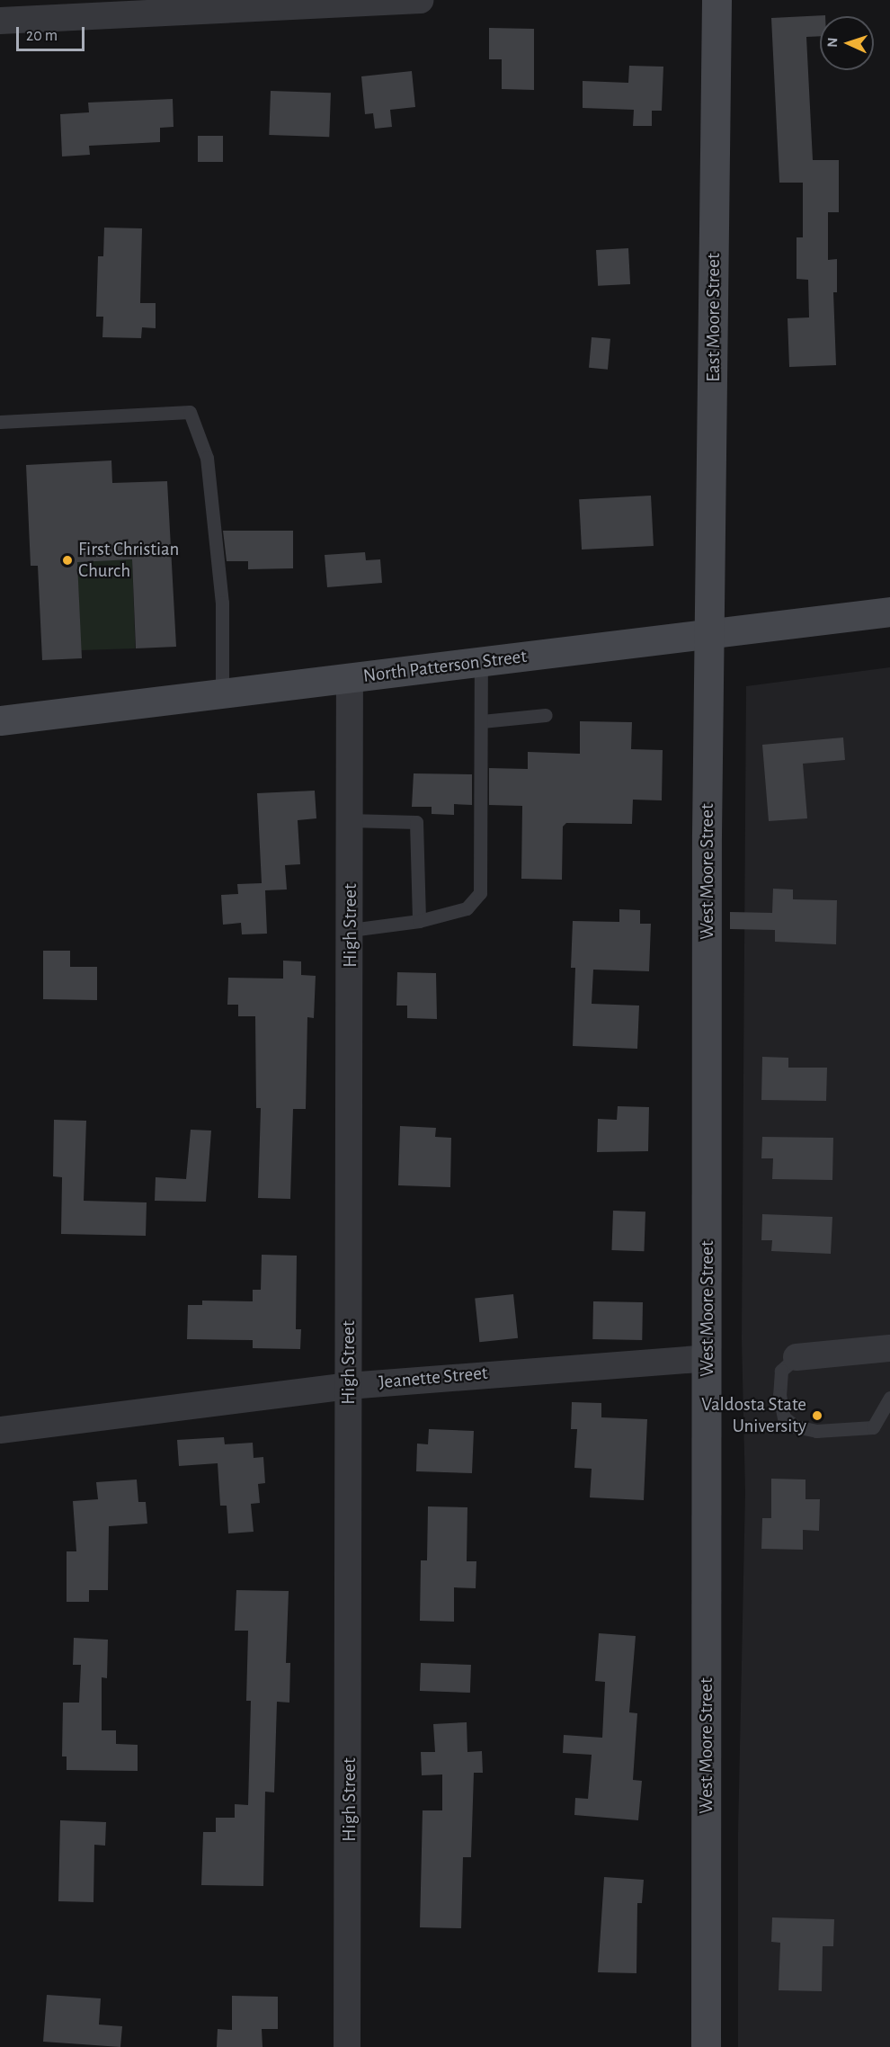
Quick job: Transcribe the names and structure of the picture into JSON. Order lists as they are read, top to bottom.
{
  "streets": {
    "street": [
      "East Moore Street",
      "North Patterson Street",
      "West Moore Street",
      "High Street",
      "Jeanette Street"
    ]
  },
  "crossings": [
    ["East Moore Street", "North Patterson Street"],
    ["East Moore Street", "West Moore Street"],
    ["North Patterson Street", "West Moore Street"],
    ["North Patterson Street", "High Street"],
    ["West Moore Street", "Jeanette Street"],
    ["High Street", "Jeanette Street"]
  ],
  "places": ["First Christian Church", "Valdosta State University"],
  "scale_bar": "20 m",
  "north": "left"
}
